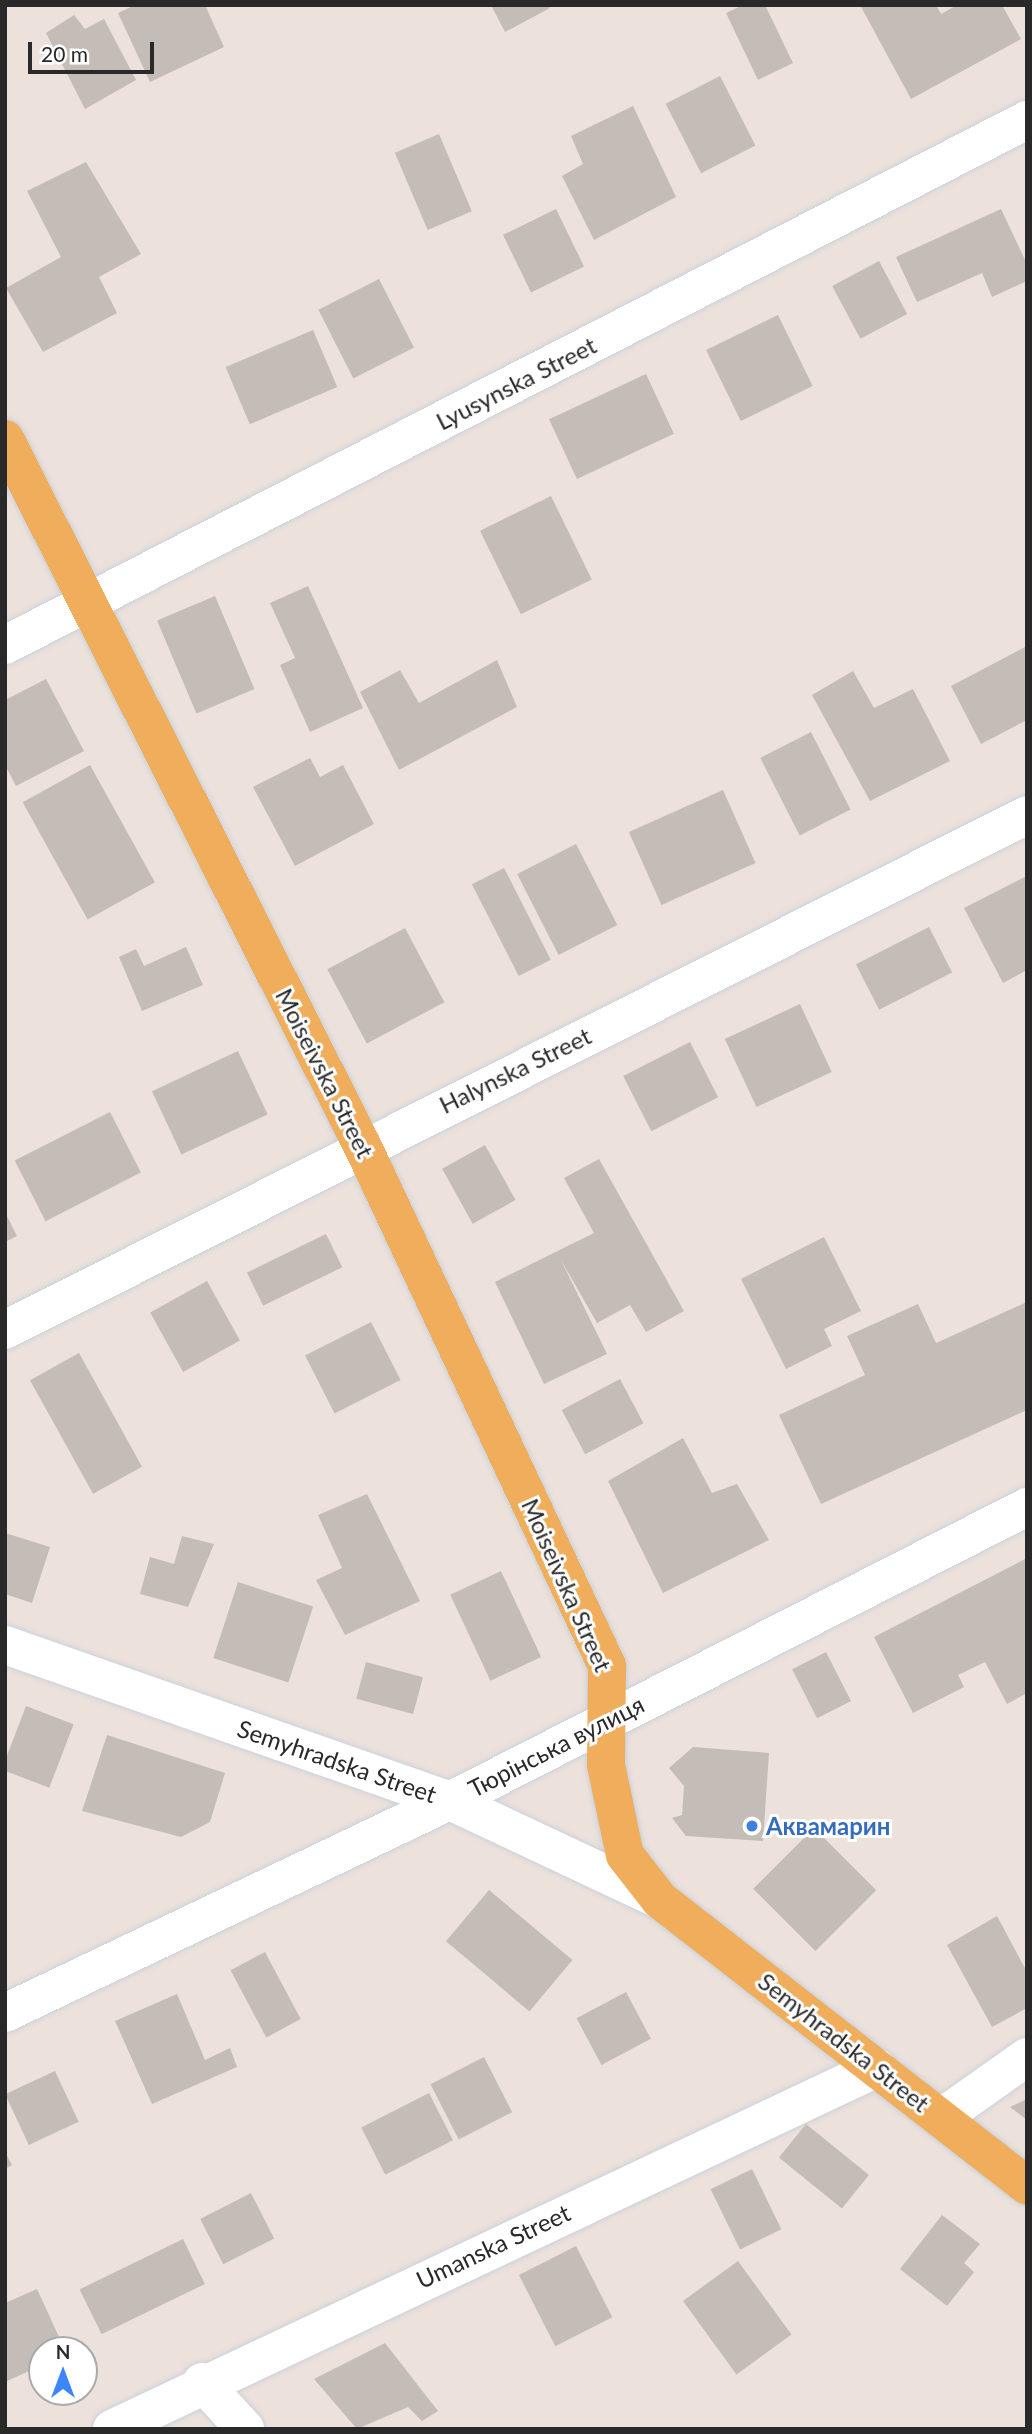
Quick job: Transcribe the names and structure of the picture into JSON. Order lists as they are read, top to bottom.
{
  "streets": {
    "main road": ["Moiseivska Street", "Semyhradska Street"],
    "street": [
      "Lyusynska Street",
      "Halynska Street",
      "Тюрінська вулиця",
      "Umanska Street"
    ]
  },
  "crossings": [
    ["Lyusynska Street", "Moiseivska Street"],
    ["Halynska Street", "Moiseivska Street"],
    ["Moiseivska Street", "Тюрінська вулиця"],
    ["Moiseivska Street", "Semyhradska Street"],
    ["Тюрінська вулиця", "Semyhradska Street"],
    ["Semyhradska Street", "Umanska Street"]
  ],
  "places": ["Аквамарин"],
  "scale_bar": "20 m",
  "north": "top"
}
